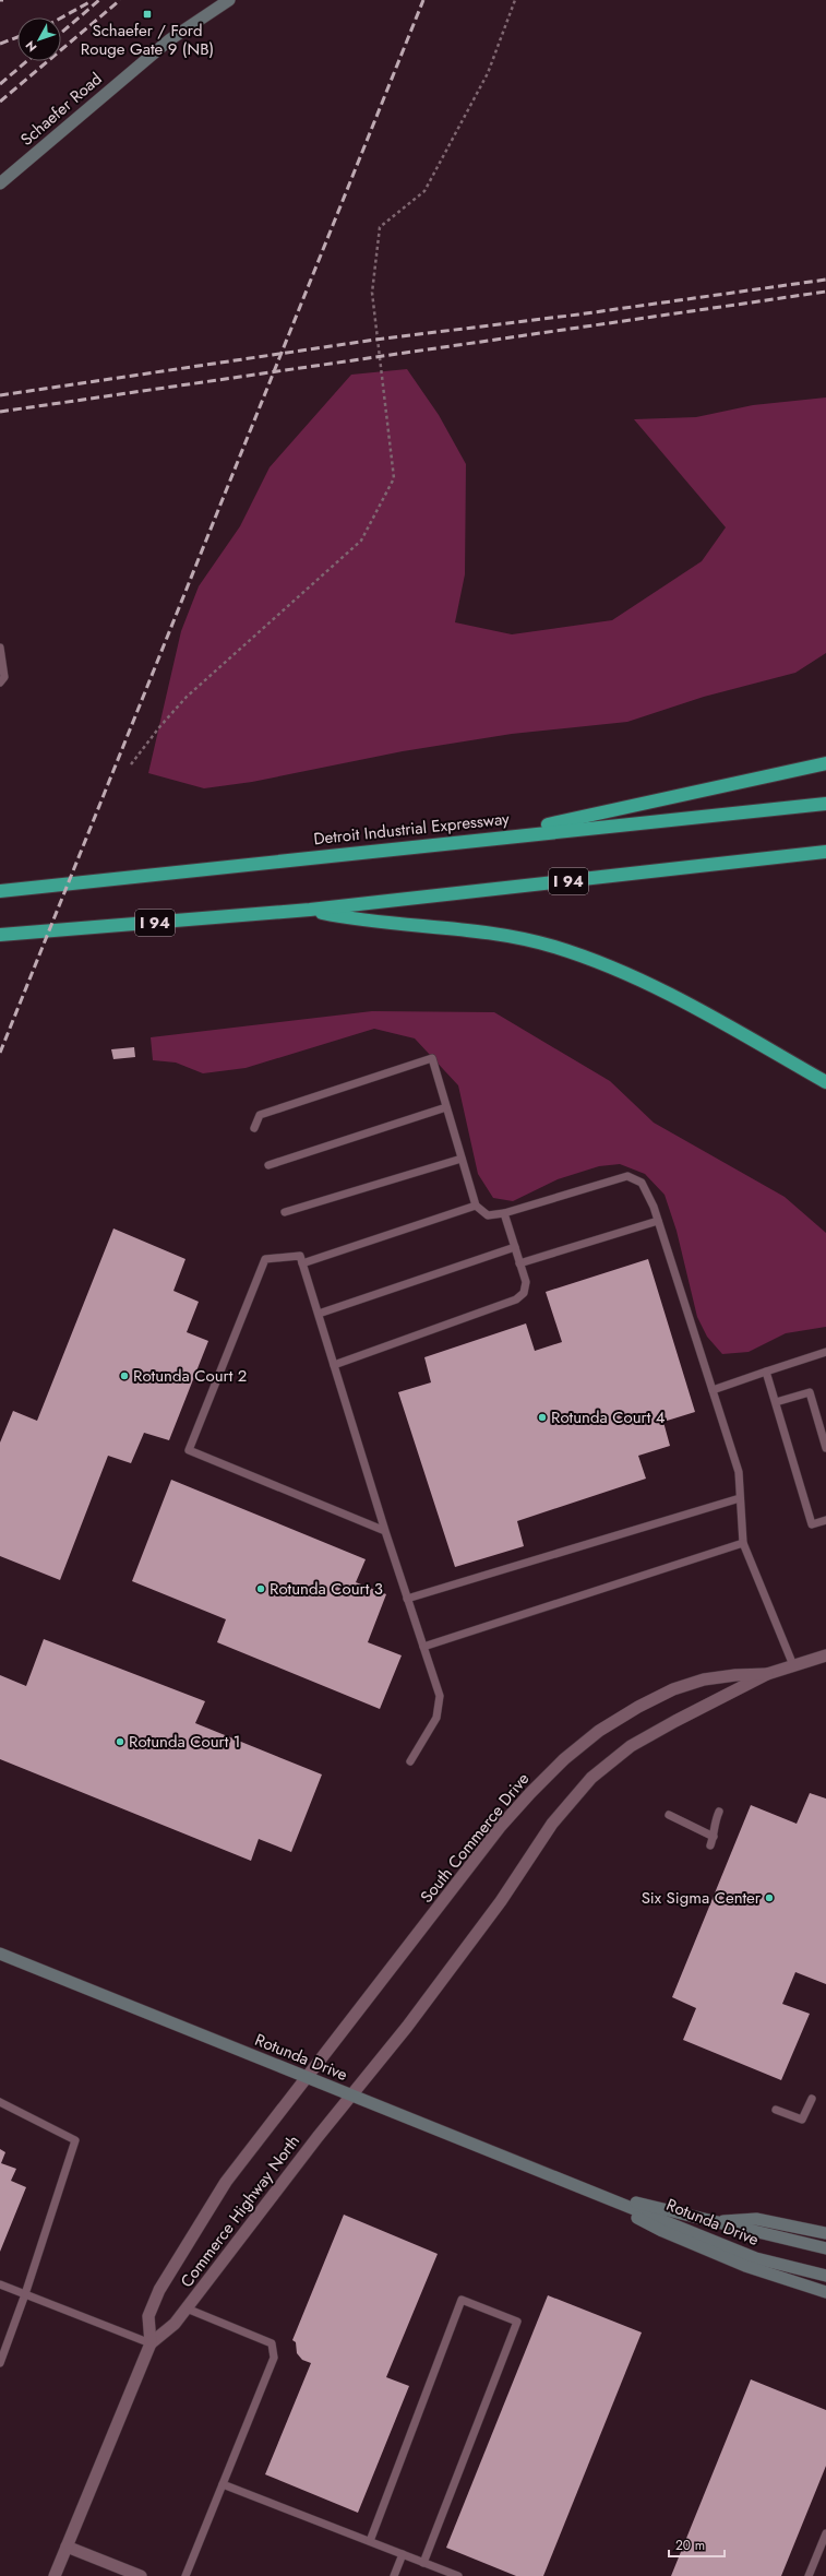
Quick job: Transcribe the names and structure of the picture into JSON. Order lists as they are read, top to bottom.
{
  "streets": {
    "highway": ["Detroit Industrial Expressway", "I 94"],
    "main road": ["Schaefer Road", "Rotunda Drive"],
    "street": ["South Commerce Drive", "Commerce Highway North"]
  },
  "crossings": [
    ["South Commerce Drive", "Rotunda Drive"],
    ["South Commerce Drive", "Commerce Highway North"],
    ["Rotunda Drive", "Commerce Highway North"]
  ],
  "places": {
    "transit": ["Schaefer / Ford Rouge Gate 9 (NB)"],
    "other": [
      "Rotunda Court 2",
      "Rotunda Court 4",
      "Rotunda Court 3",
      "Rotunda Court 1",
      "Six Sigma Center"
    ]
  },
  "scale_bar": "20 m",
  "north": "bottom left"
}
